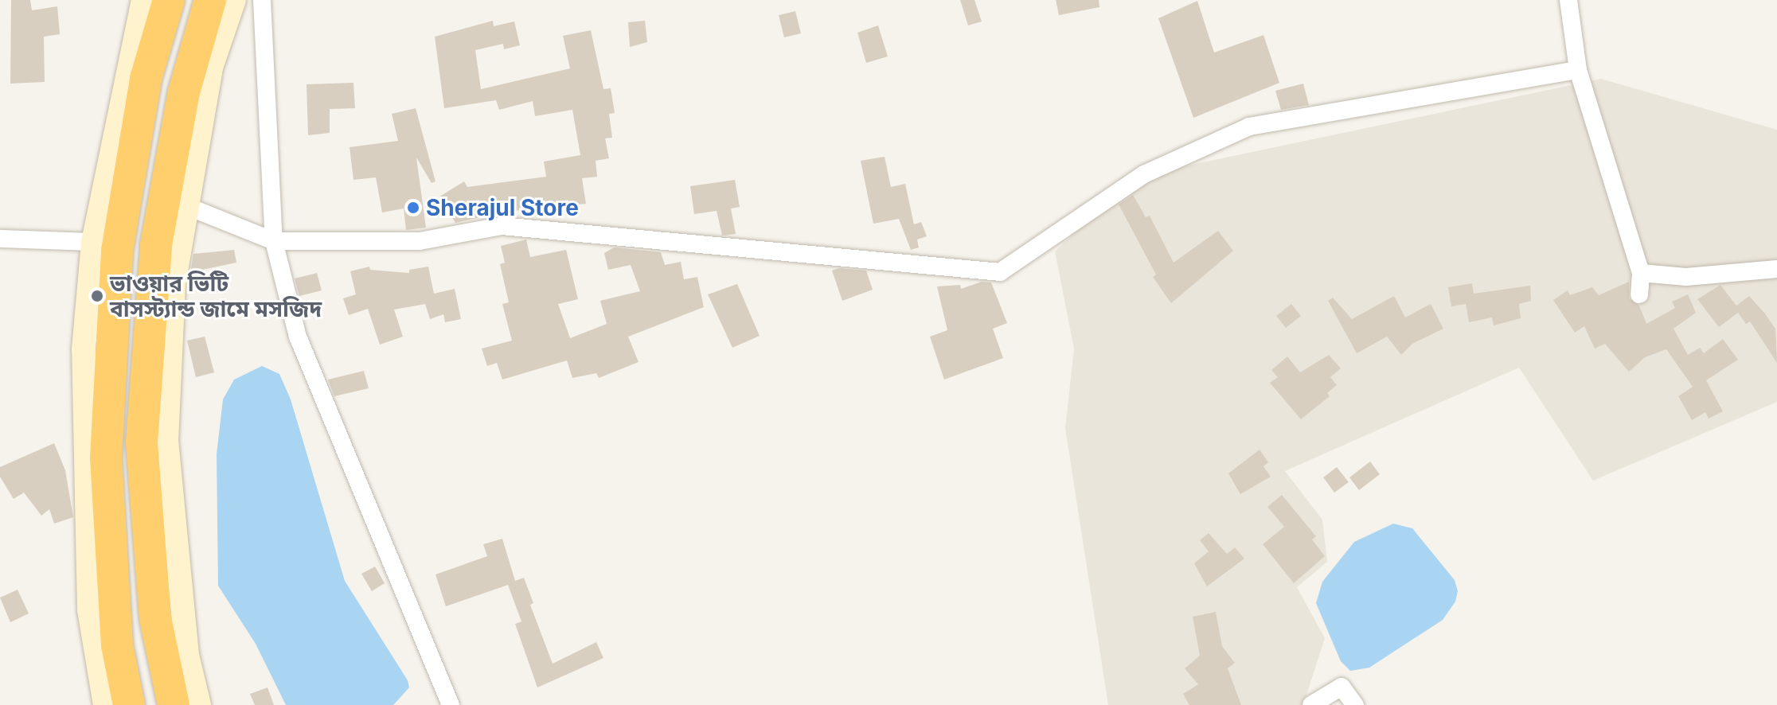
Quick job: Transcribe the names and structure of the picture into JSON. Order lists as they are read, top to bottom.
{
  "places": ["Sherajul Store", "ভাওয়ার ভিটি বাসস্ট্যান্ড জামে মসজিদ"]
}
